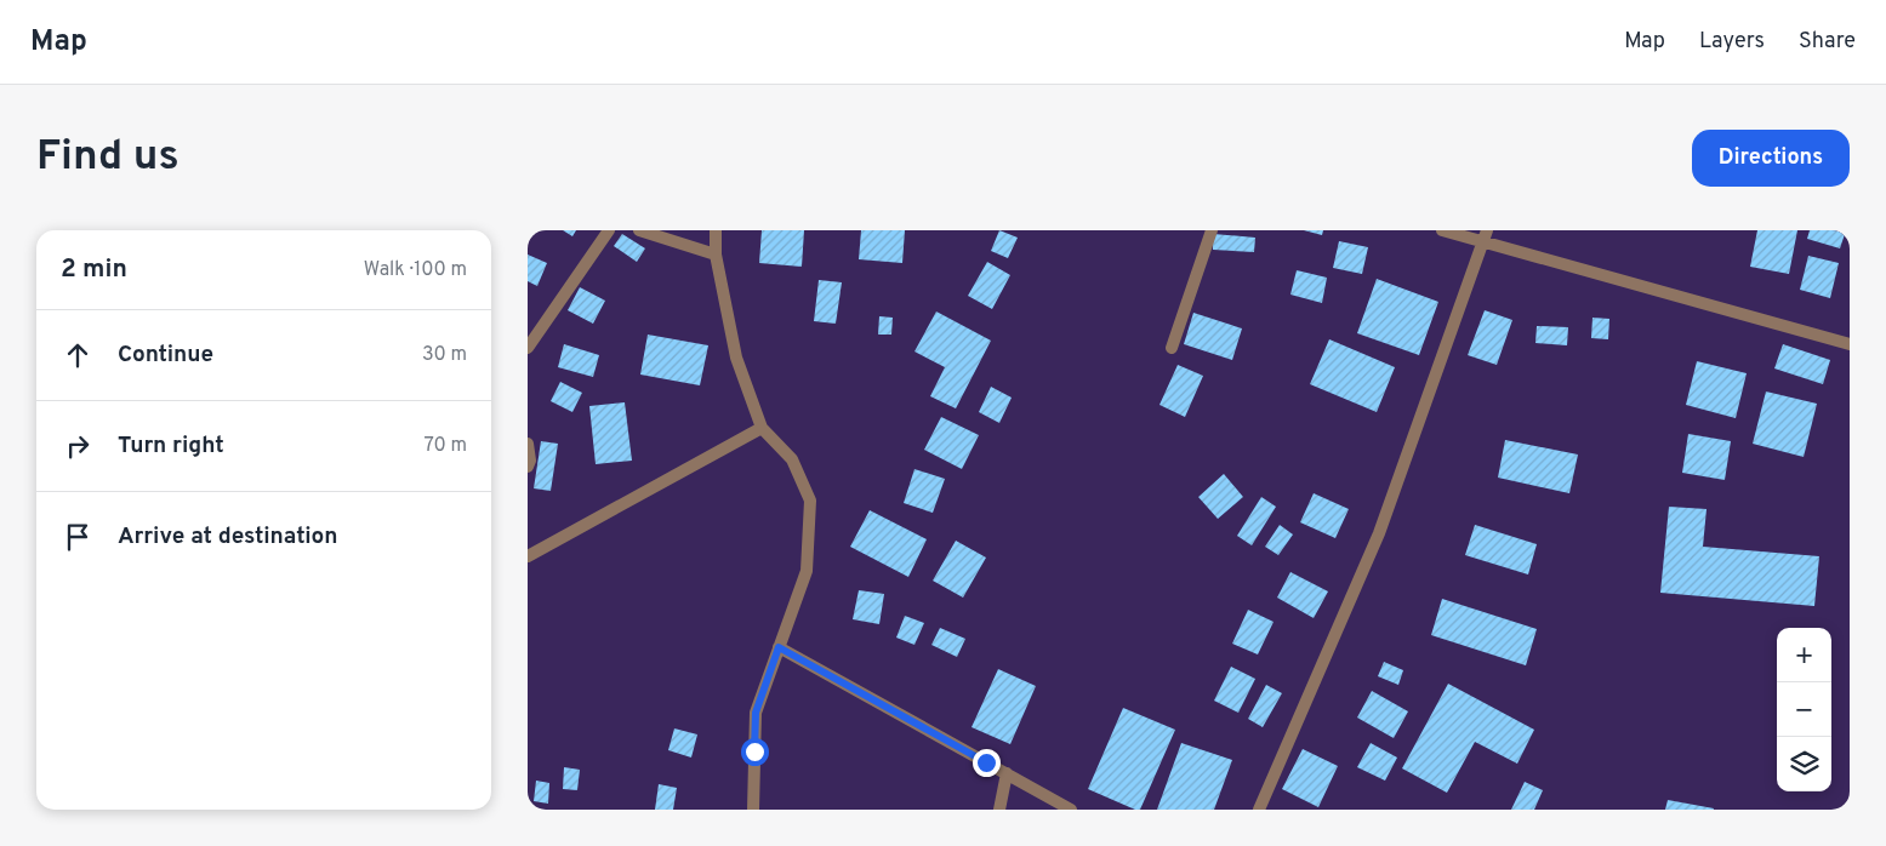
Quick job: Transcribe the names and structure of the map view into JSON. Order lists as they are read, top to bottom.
{
  "page": {
    "header": "Map",
    "nav": ["Map", "Layers", "Share"],
    "buttons": "Directions",
    "title": "Find us",
    "heading": ["2 min", "Walk · 100 m"],
    "list": [
      ["Continue", "30 m"],
      ["Turn right", "70 m"],
      "Arrive at destination"
    ],
    "map_buttons": ["+", "−"]
  }
}
